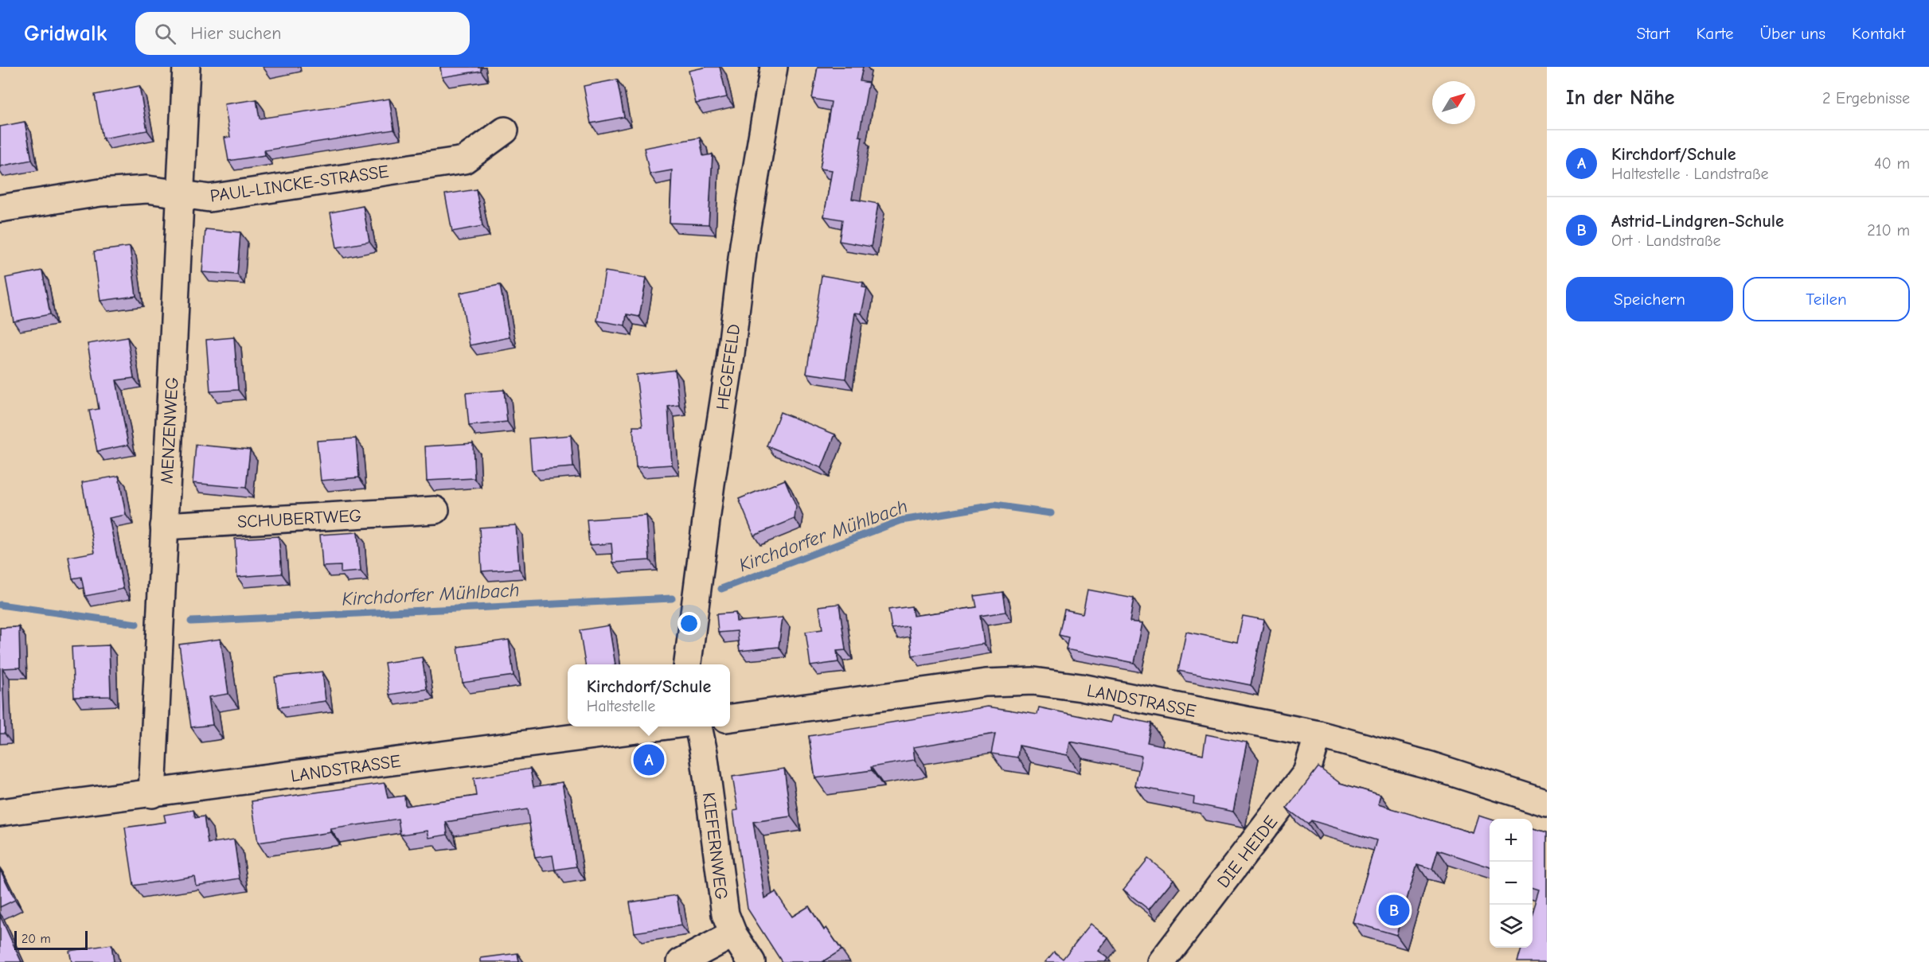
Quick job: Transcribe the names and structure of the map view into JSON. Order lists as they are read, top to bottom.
{
  "streets": {
    "street": [
      "PAUL-LINCKE-STRASSE",
      "HEGEFELD",
      "MENZENWEG",
      "SCHUBERTWEG",
      "LANDSTRASSE",
      "KIEFERNWEG",
      "DIE HEIDE"
    ]
  },
  "crossings": [
    ["PAUL-LINCKE-STRASSE", "MENZENWEG"],
    ["MENZENWEG", "SCHUBERTWEG"],
    ["MENZENWEG", "LANDSTRASSE"],
    ["LANDSTRASSE", "DIE HEIDE"]
  ],
  "water": ["Kirchdorfer Mühlbach"],
  "scale_bar": "20 m",
  "north": "top right",
  "page": {
    "header": "Gridwalk",
    "search": "Hier suchen",
    "nav": [
      "Start",
      "Karte",
      "Über uns",
      "Kontakt"
    ],
    "heading": ["In der Nähe", "2 Ergebnisse"],
    "list": [
      {
        "mark": "A",
        "name": "Kirchdorf/Schule",
        "note": "Haltestelle · Landstraße",
        "value": "40 m"
      },
      {
        "mark": "B",
        "name": "Astrid-Lindgren-Schule",
        "note": "Ort · Landstraße",
        "value": "210 m"
      }
    ],
    "buttons": ["Speichern", "Teilen"],
    "popup": ["Kirchdorf/Schule", "Haltestelle"],
    "pins": ["A", "B"],
    "map_buttons": ["+", "−"],
    "scale": "20 m"
  }
}
